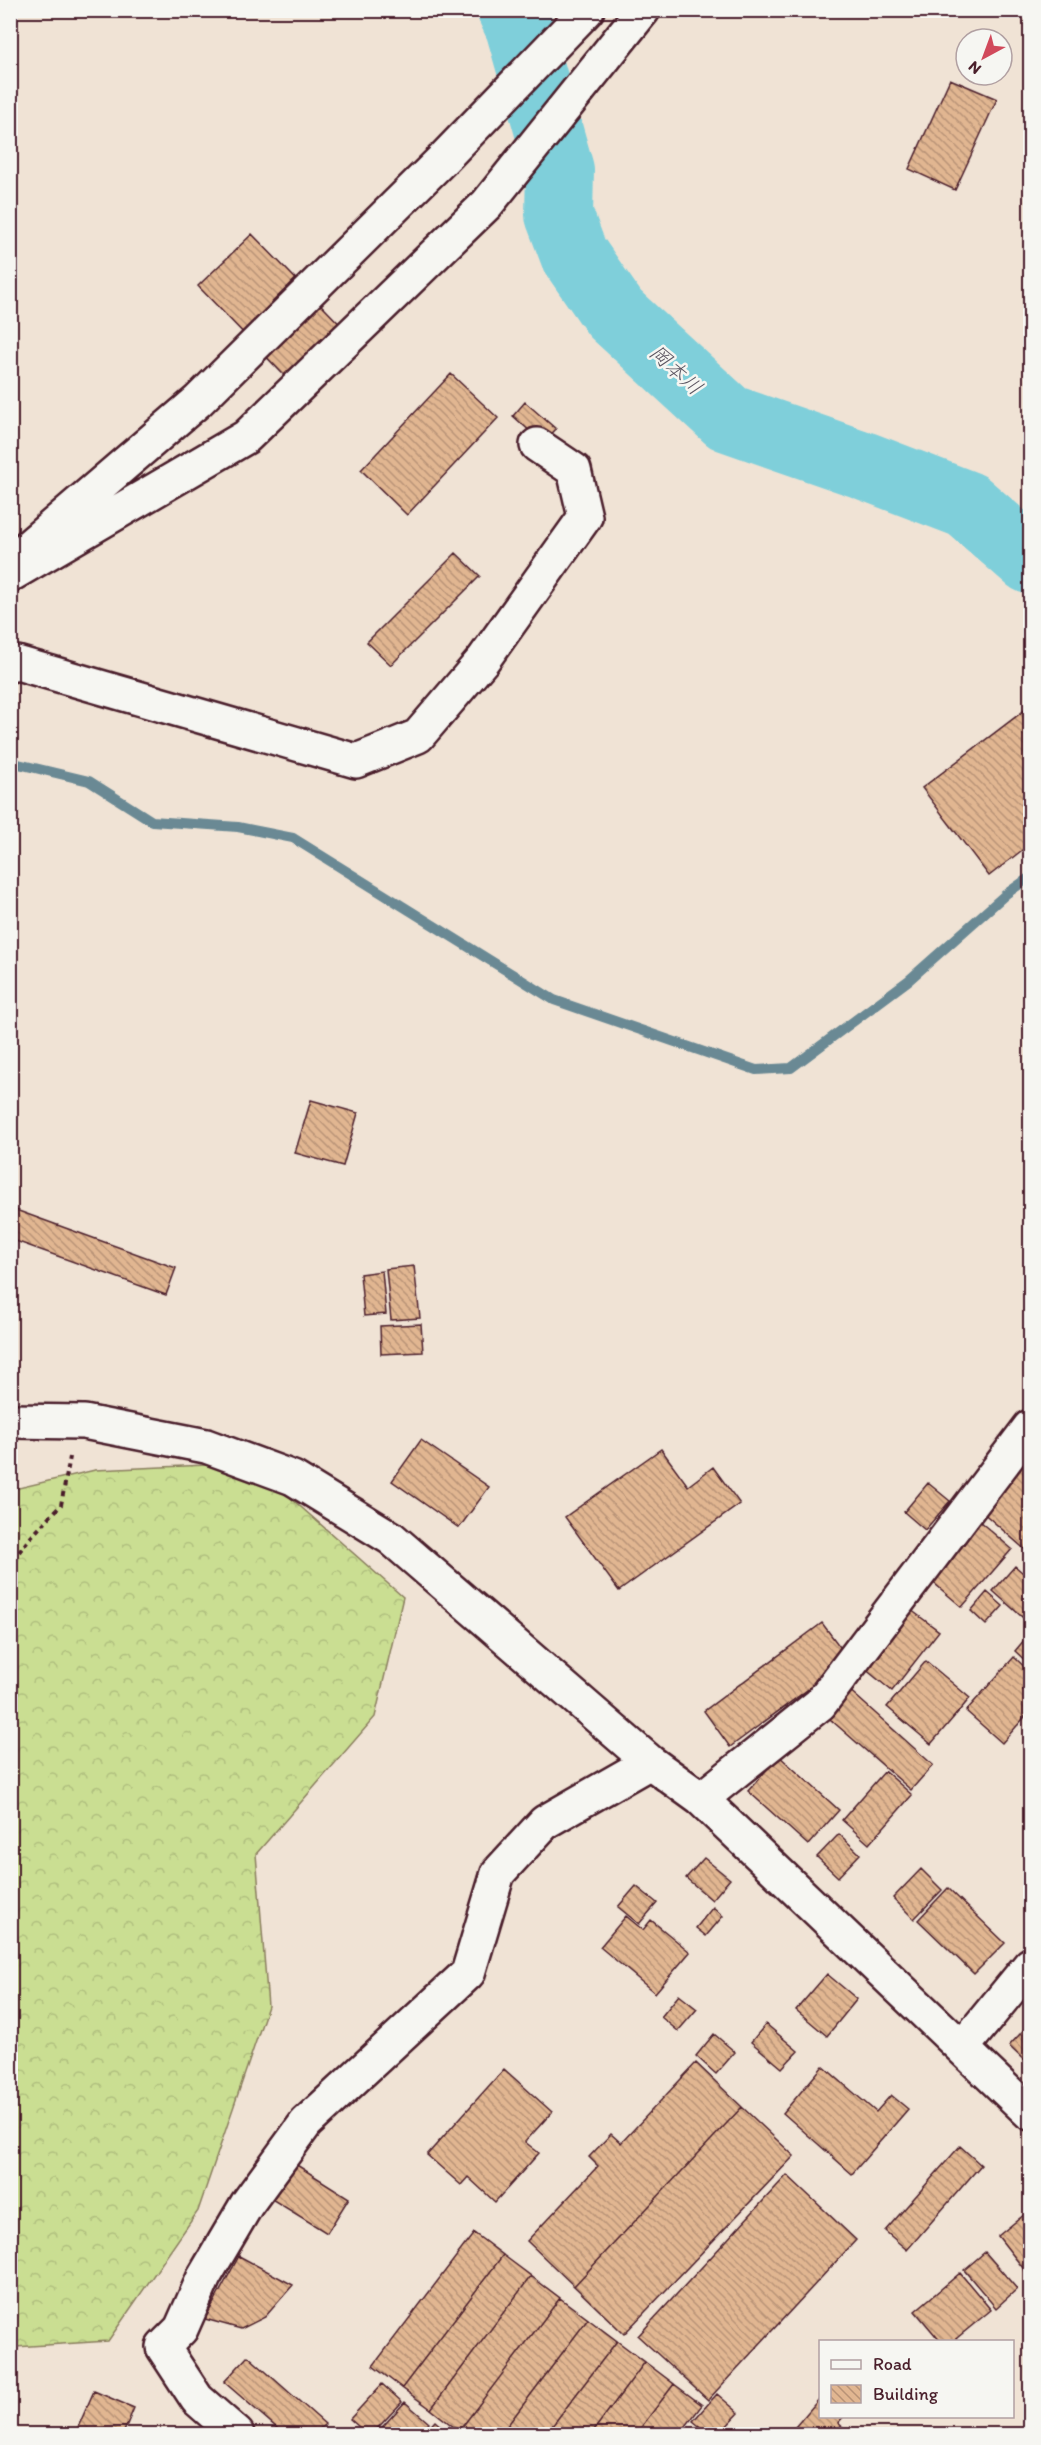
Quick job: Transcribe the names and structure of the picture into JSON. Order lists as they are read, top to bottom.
{
  "water": ["岡本川"],
  "legend": ["Road", "Building"],
  "north": "bottom left"
}
